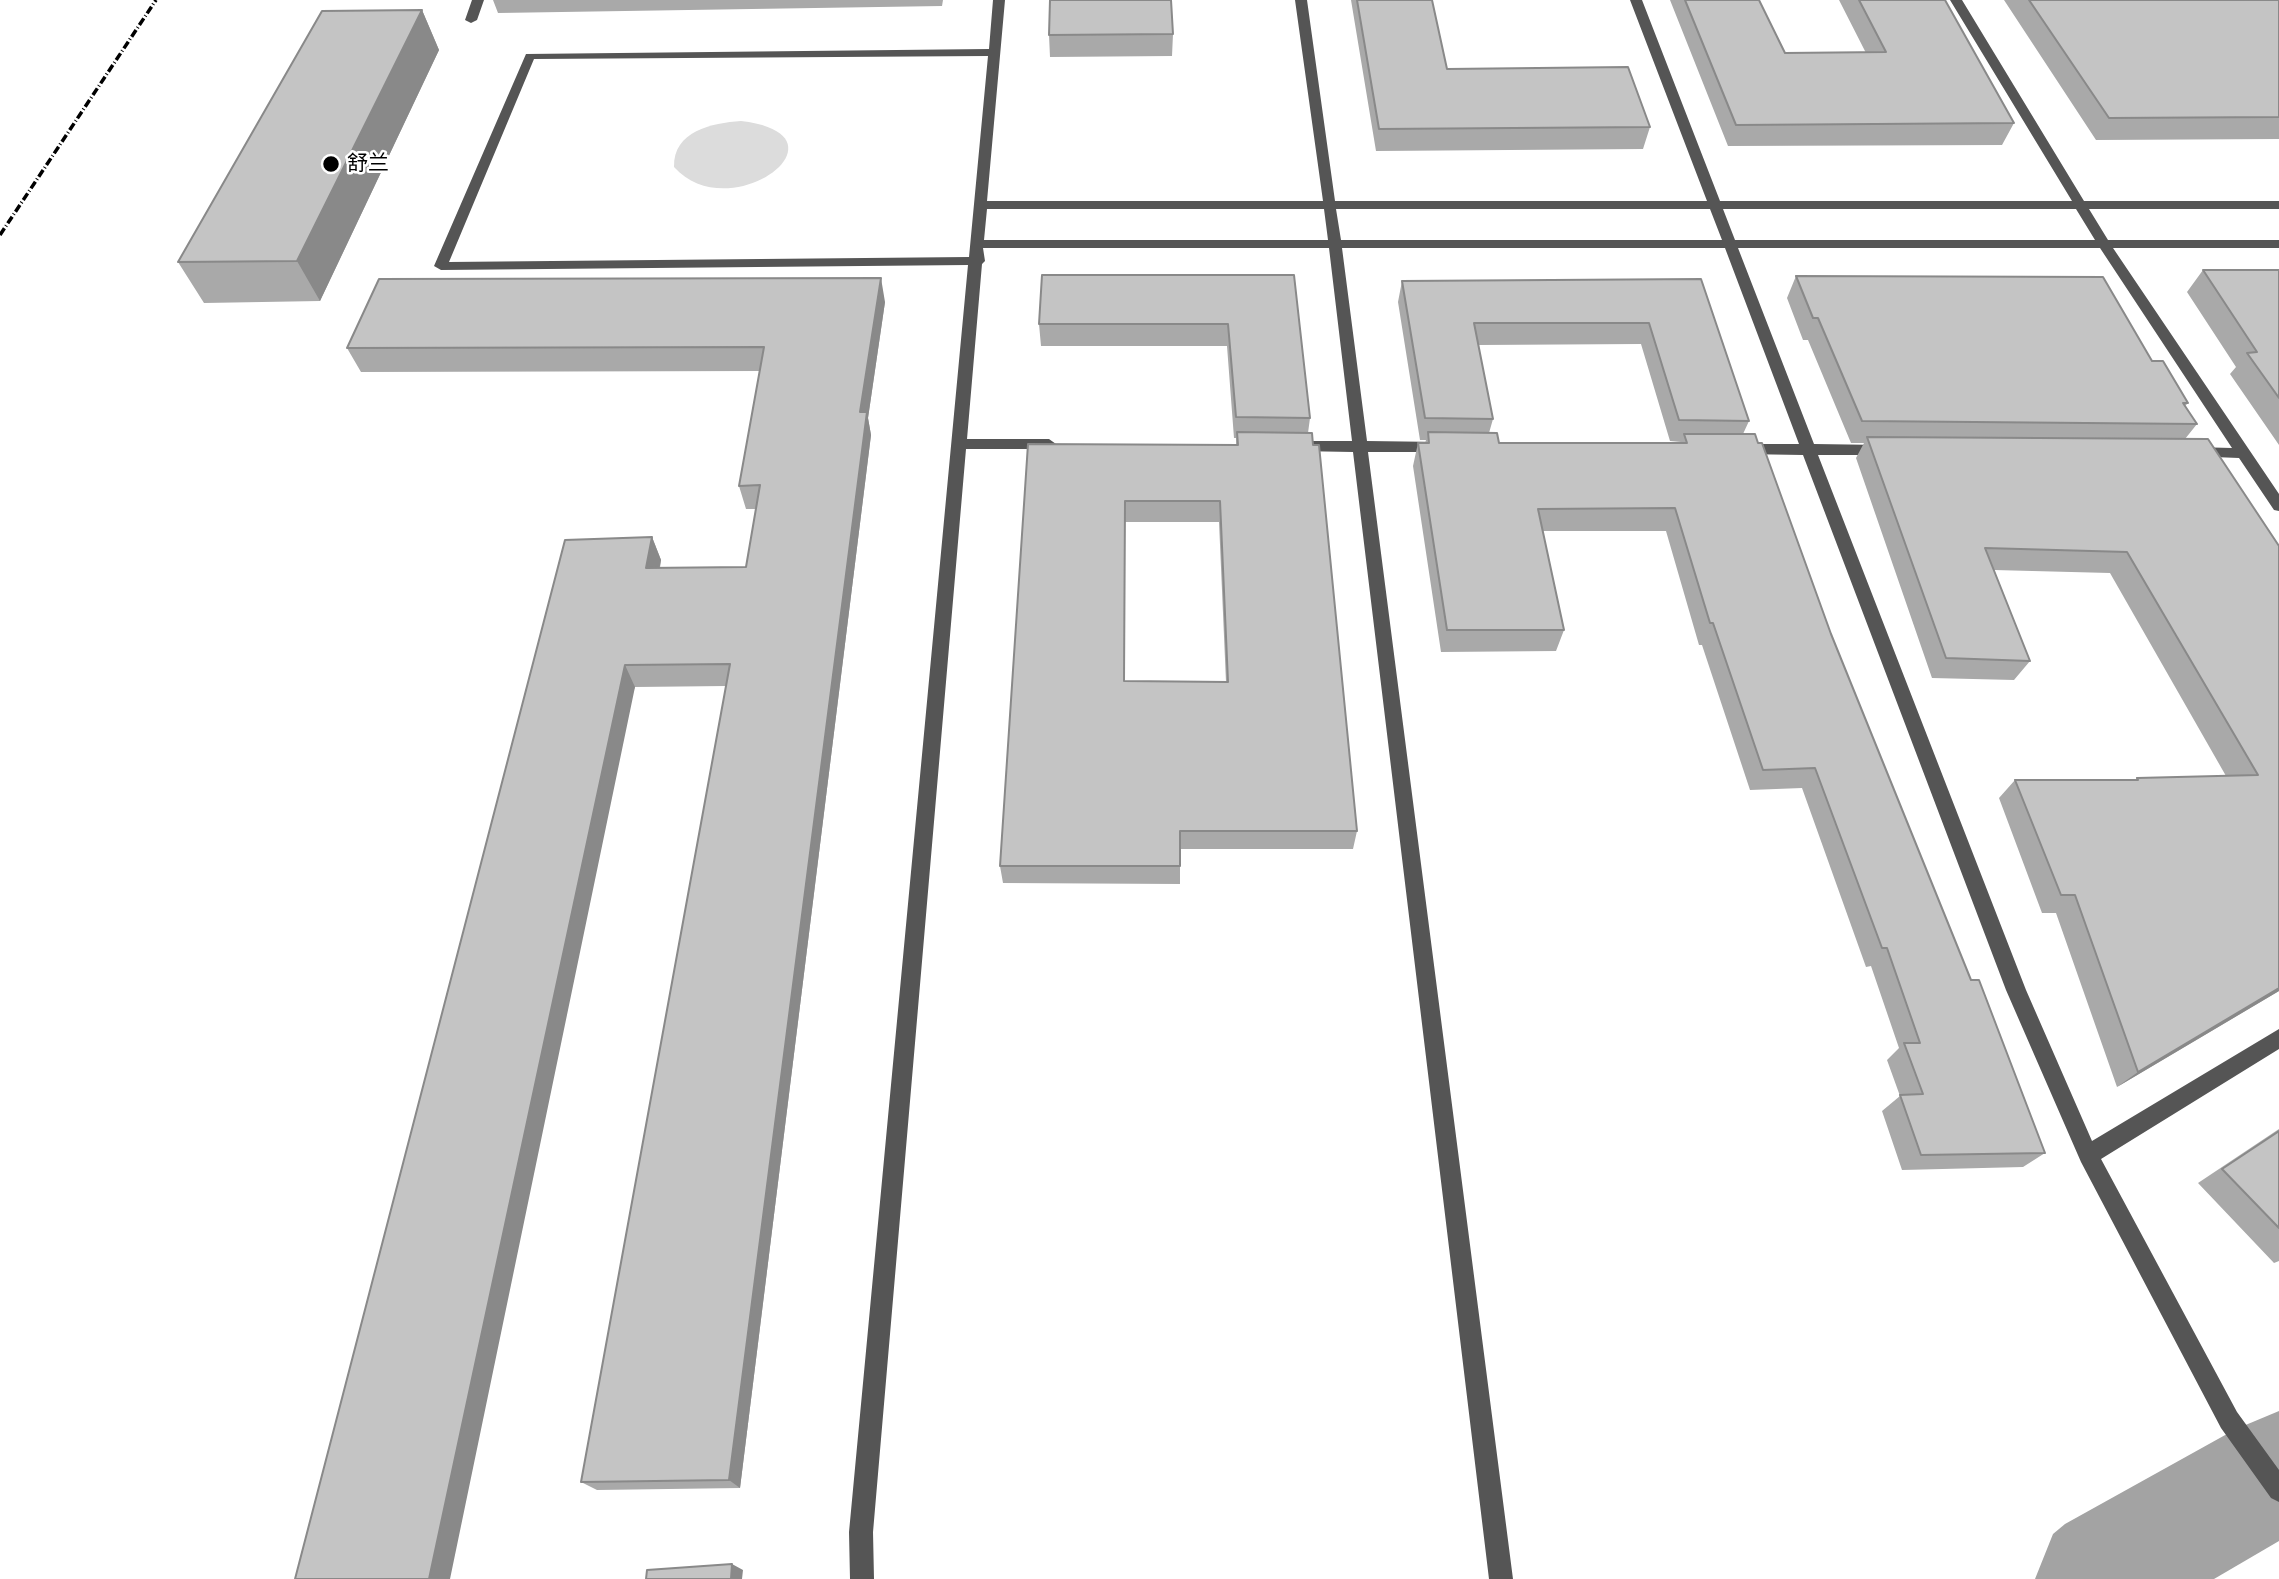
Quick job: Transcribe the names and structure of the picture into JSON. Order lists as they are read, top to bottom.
{
  "places": ["舒兰"]
}
